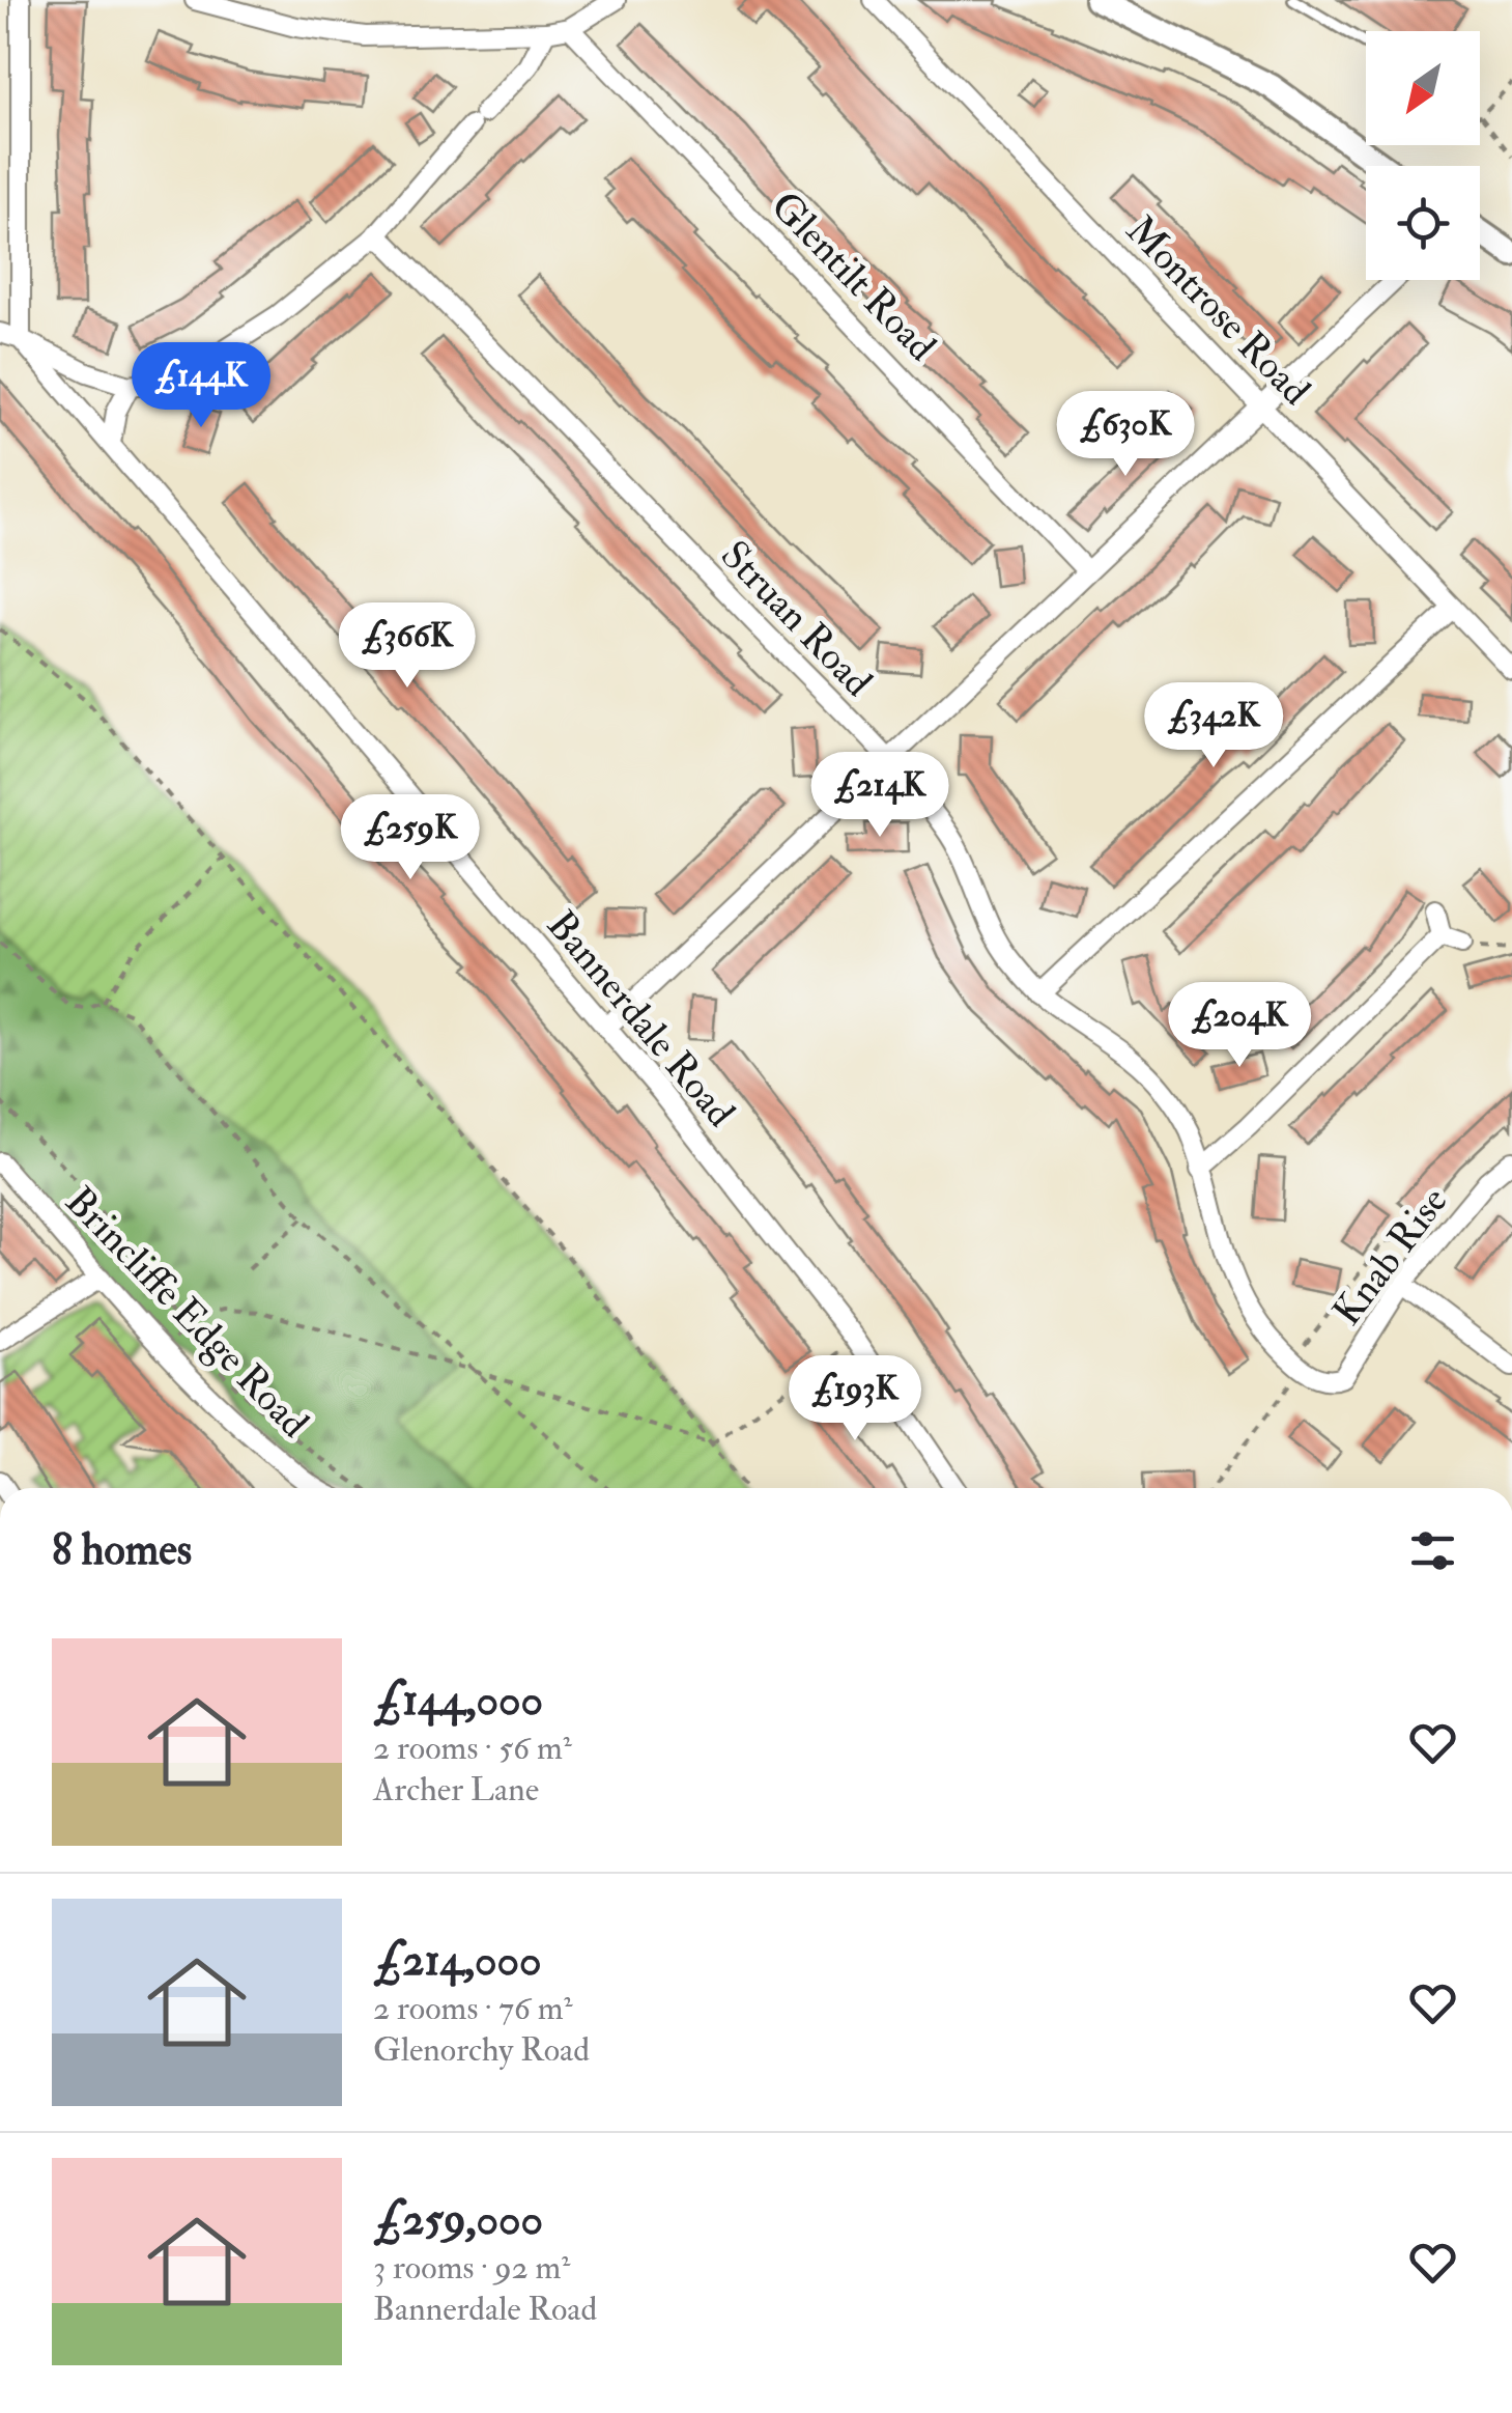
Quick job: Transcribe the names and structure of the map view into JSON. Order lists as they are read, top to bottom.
{
  "streets": {
    "street": [
      "Glentilt Road",
      "Montrose Road",
      "Struan Road",
      "Bannerdale Road",
      "Knab Rise",
      "Brincliffe Edge Road"
    ]
  },
  "crossings": [
    ["Struan Road", "Knab Rise"]
  ],
  "north": "bottom left",
  "page": {
    "price": [
      "£144K",
      "£630K",
      "£366K",
      "£342K",
      "£214K",
      "£259K",
      "£204K",
      "£193K"
    ],
    "heading": "8 homes",
    "list": [
      {
        "name": "£144,000",
        "note": "2 rooms · 56 m² · Archer Lane"
      },
      {
        "name": "£214,000",
        "note": "2 rooms · 76 m² · Glenorchy Road"
      },
      {
        "name": "£259,000",
        "note": "3 rooms · 92 m² · Bannerdale Road"
      }
    ]
  }
}
